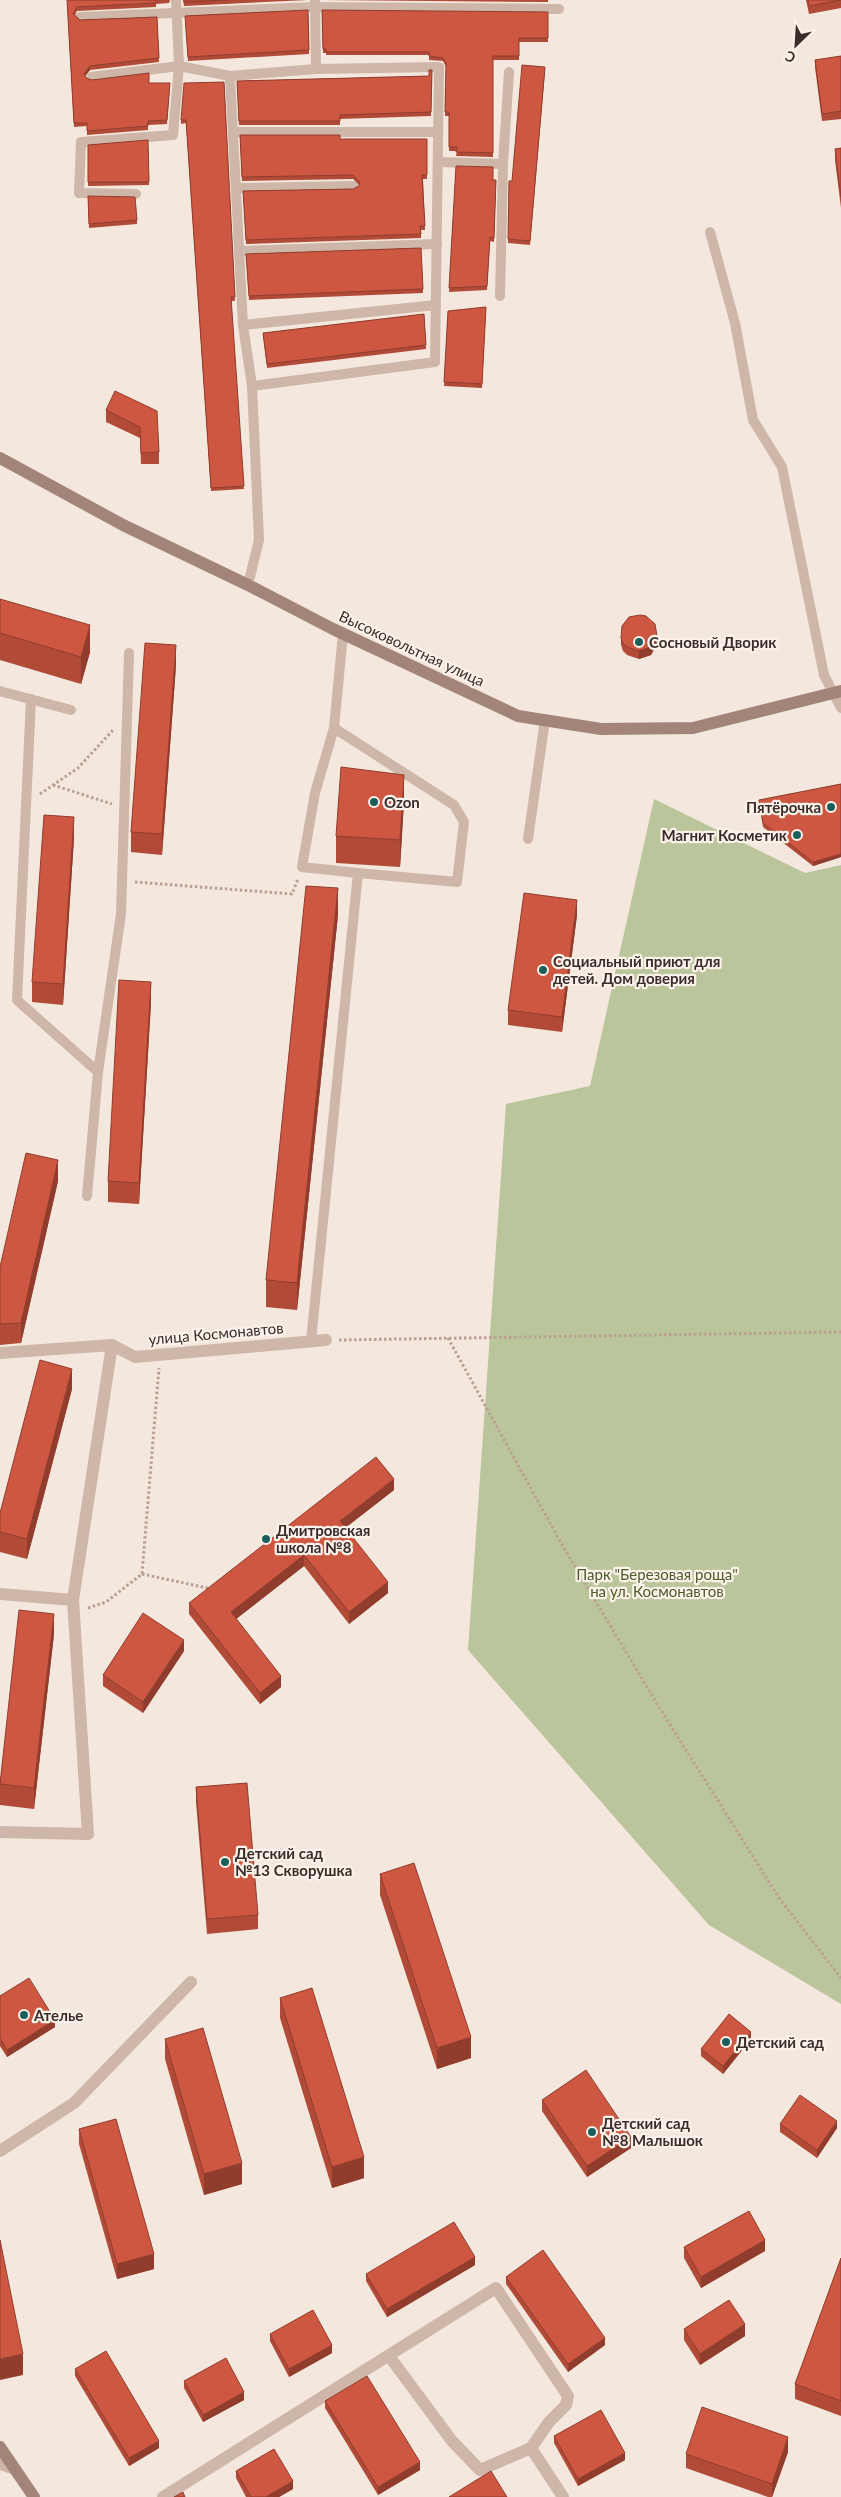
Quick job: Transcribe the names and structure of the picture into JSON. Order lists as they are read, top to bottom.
{
  "streets": {
    "main road": ["Высоковольтная улица"],
    "street": ["улица Космонавтов"]
  },
  "parks": ["Парк \"Березовая роща\" на ул. Космонавтов"],
  "places": [
    "Сосновый Дворик",
    "Ozon",
    "Пятёрочка",
    "Магнит Косметик",
    "Социальный приют для детей. Дом доверия",
    "Дмитровская школа №8",
    "Детский сад №13 Скворушка",
    "Ателье",
    "Детский сад",
    "Детский сад №8 Малышок"
  ],
  "north": "bottom left"
}
